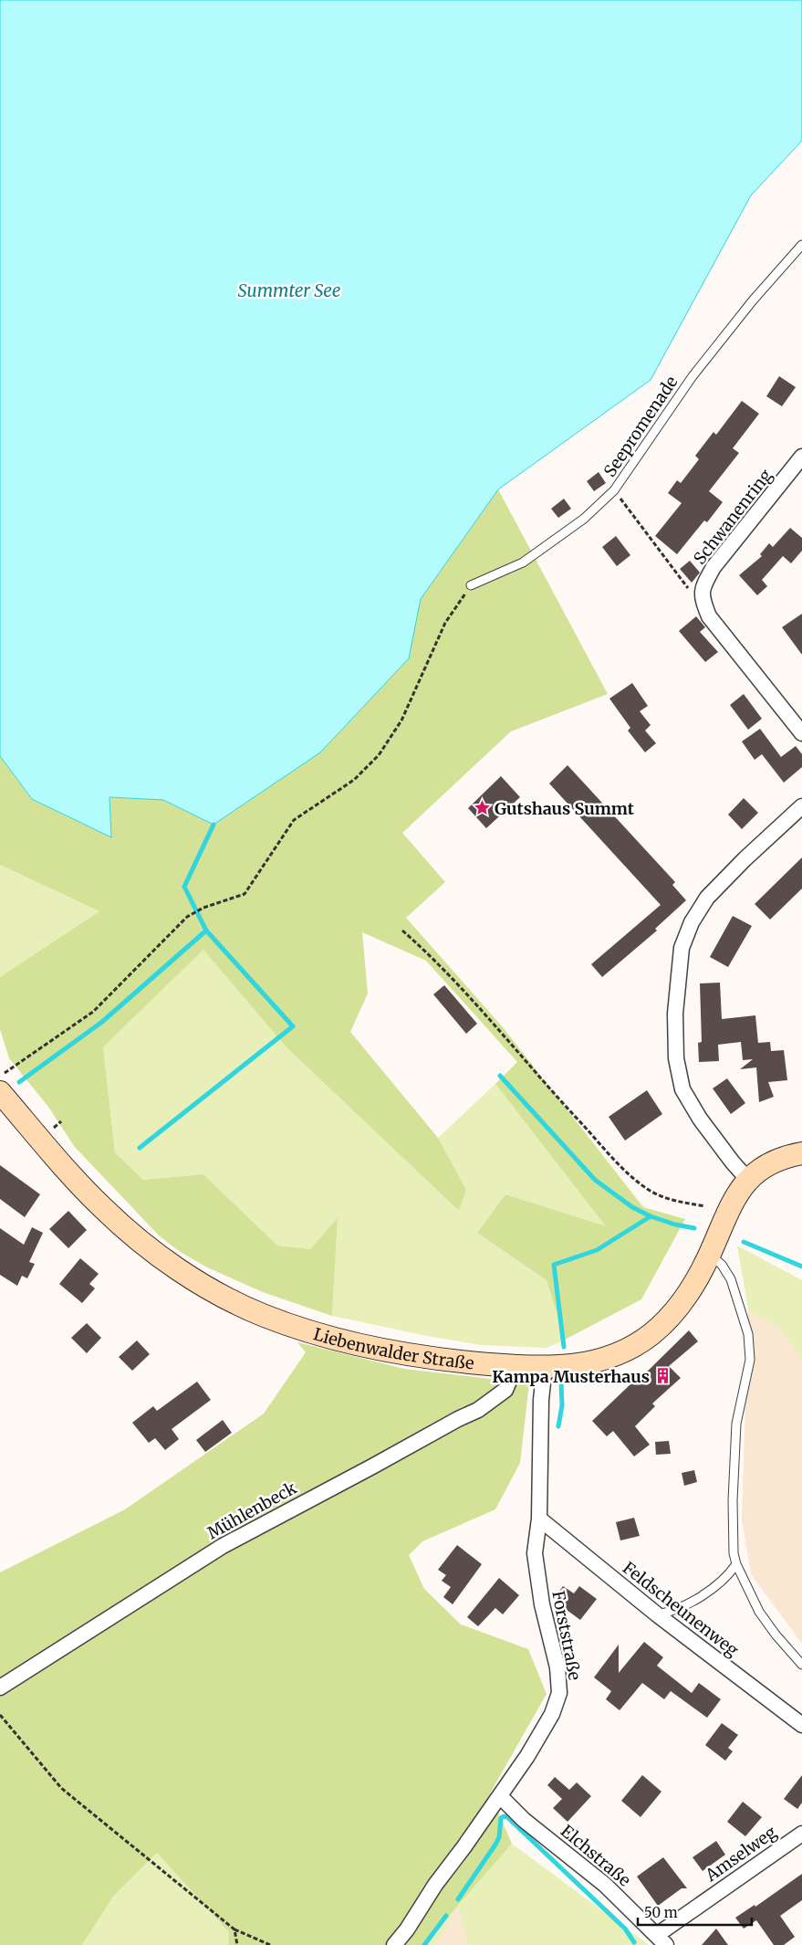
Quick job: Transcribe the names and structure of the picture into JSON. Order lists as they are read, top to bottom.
{
  "streets": {
    "main road": ["Liebenwalder Straße"],
    "street": [
      "Schwanenring",
      "Mühlenbeck",
      "Feldscheunenweg",
      "Forststraße",
      "Amselweg",
      "Elchstraße"
    ],
    "lane": ["Seepromenade"]
  },
  "crossings": [
    ["Liebenwalder Straße", "Mühlenbeck"],
    ["Liebenwalder Straße", "Forststraße"],
    ["Feldscheunenweg", "Forststraße"],
    ["Forststraße", "Elchstraße"],
    ["Amselweg", "Elchstraße"]
  ],
  "water": ["Summter See"],
  "places": {
    "place": ["Gutshaus Summt"],
    "building": ["Kampa Musterhaus"]
  },
  "scale_bar": "50 m"
}
